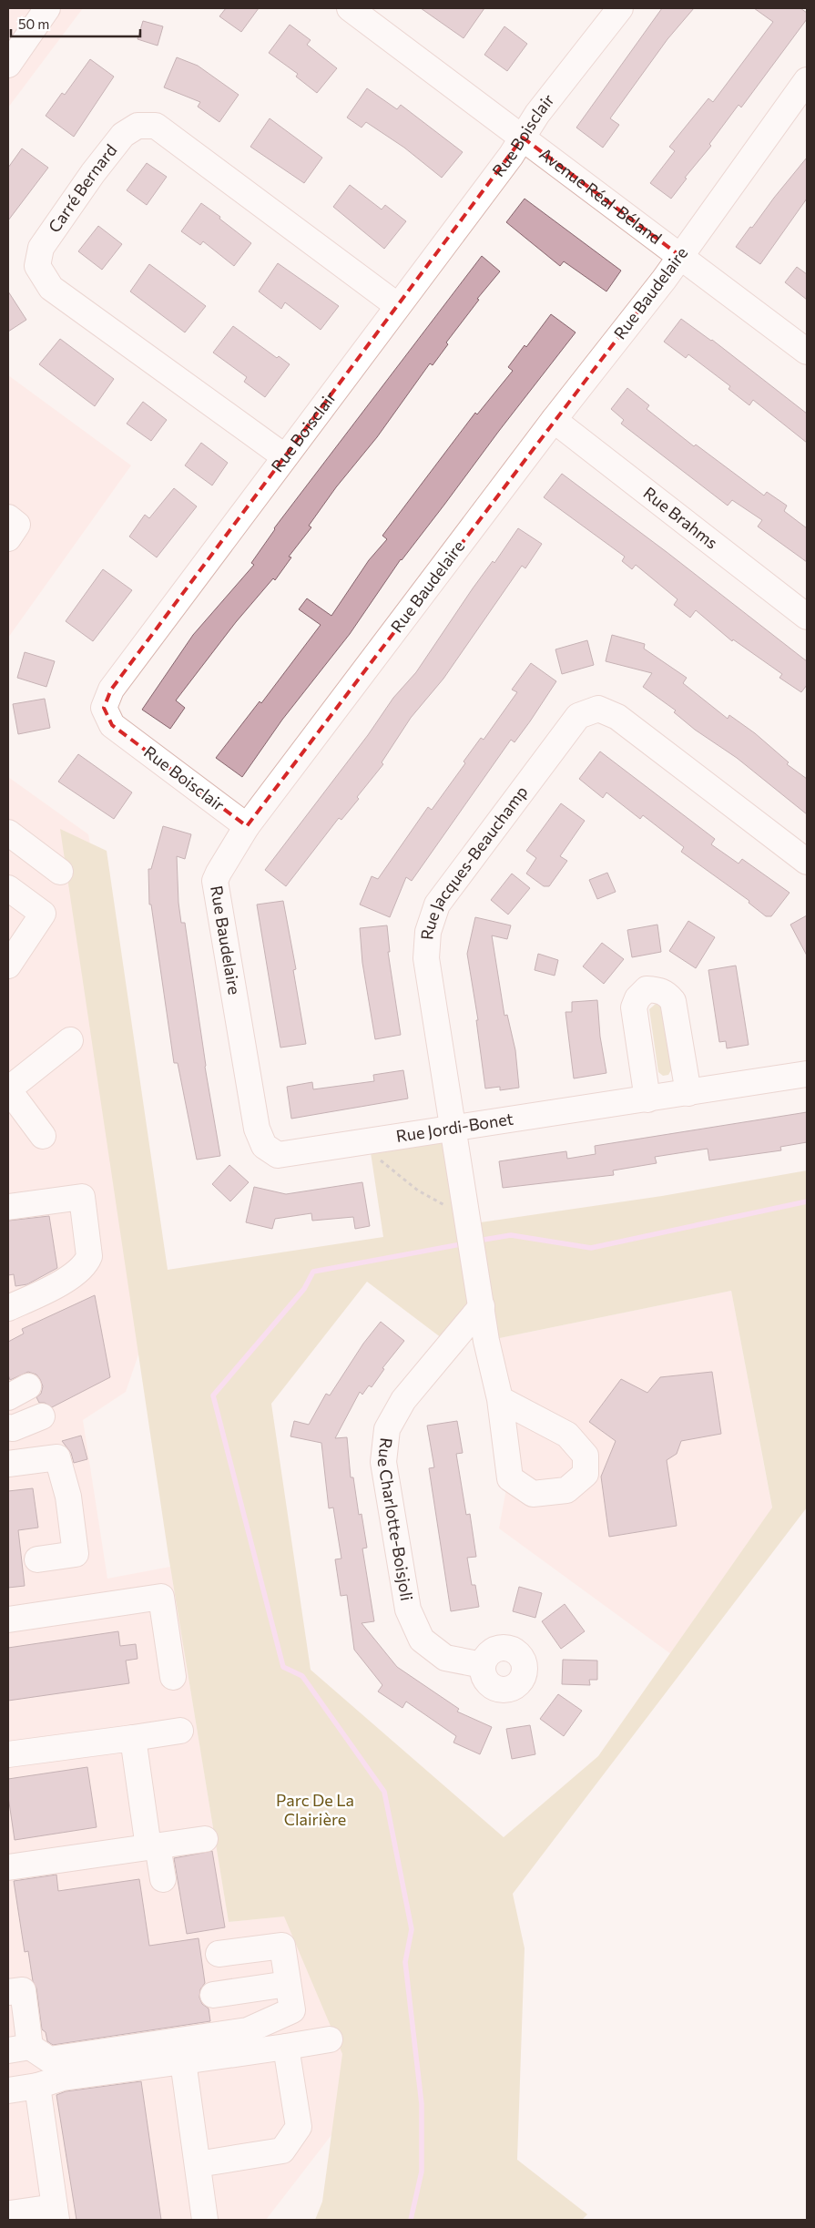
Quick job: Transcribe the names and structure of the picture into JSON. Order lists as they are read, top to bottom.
{
  "streets": {
    "street": [
      "Rue Boisclair",
      "Carré Bernard",
      "Avenue Réal-Béland",
      "Rue Baudelaire",
      "Rue Brahms",
      "Rue Jacques-Beauchamp",
      "Rue Jordi-Bonet",
      "Rue Charlotte-Boisjoli"
    ]
  },
  "crossings": [
    ["Rue Boisclair", "Carré Bernard"],
    ["Rue Boisclair", "Avenue Réal-Béland"],
    ["Rue Boisclair", "Rue Baudelaire"],
    ["Avenue Réal-Béland", "Rue Baudelaire"],
    ["Rue Baudelaire", "Rue Brahms"],
    ["Rue Baudelaire", "Rue Jordi-Bonet"],
    ["Rue Jacques-Beauchamp", "Rue Jordi-Bonet"],
    ["Rue Jacques-Beauchamp", "Rue Charlotte-Boisjoli"]
  ],
  "parks": ["Parc De La Clairière"],
  "scale_bar": "50 m"
}
